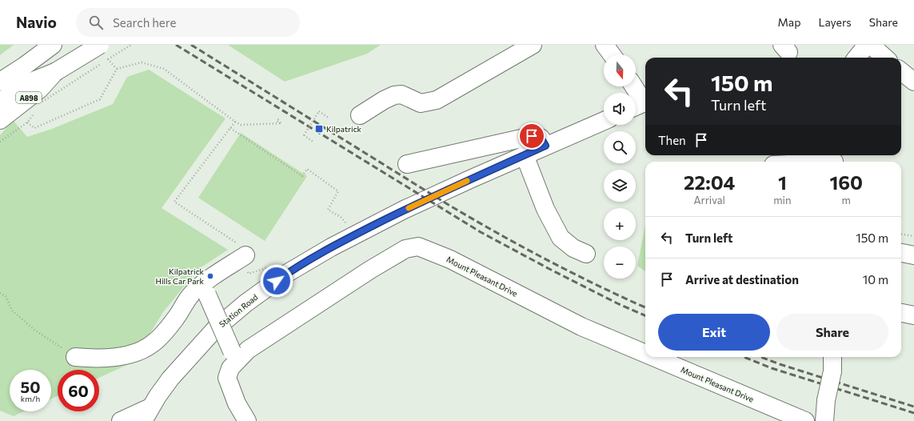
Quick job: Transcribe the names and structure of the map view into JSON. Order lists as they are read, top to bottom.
{
  "streets": {
    "main road": ["A898", "Mount Pleasant Drive", "Station Road"]
  },
  "places": {
    "transit": ["Kilpatrick"],
    "other": ["Kilpatrick Hills Car Park"]
  },
  "north": "bottom",
  "page": {
    "header": "Navio",
    "search": "Search here",
    "nav": ["Map", "Layers", "Share"],
    "map_buttons": ["+", "−"],
    "turn": ["150 m", "Turn left"],
    "then": "Then",
    "eta": [
      "22:04",
      "Arrival",
      "1",
      "min",
      "160",
      "m"
    ],
    "list": [
      {
        "name": "Turn left",
        "value": "150 m"
      },
      {
        "name": "Arrive at destination",
        "value": "10 m"
      }
    ],
    "buttons": ["Exit", "Share"],
    "speed": "50 km/h",
    "limit": "60"
  }
}
